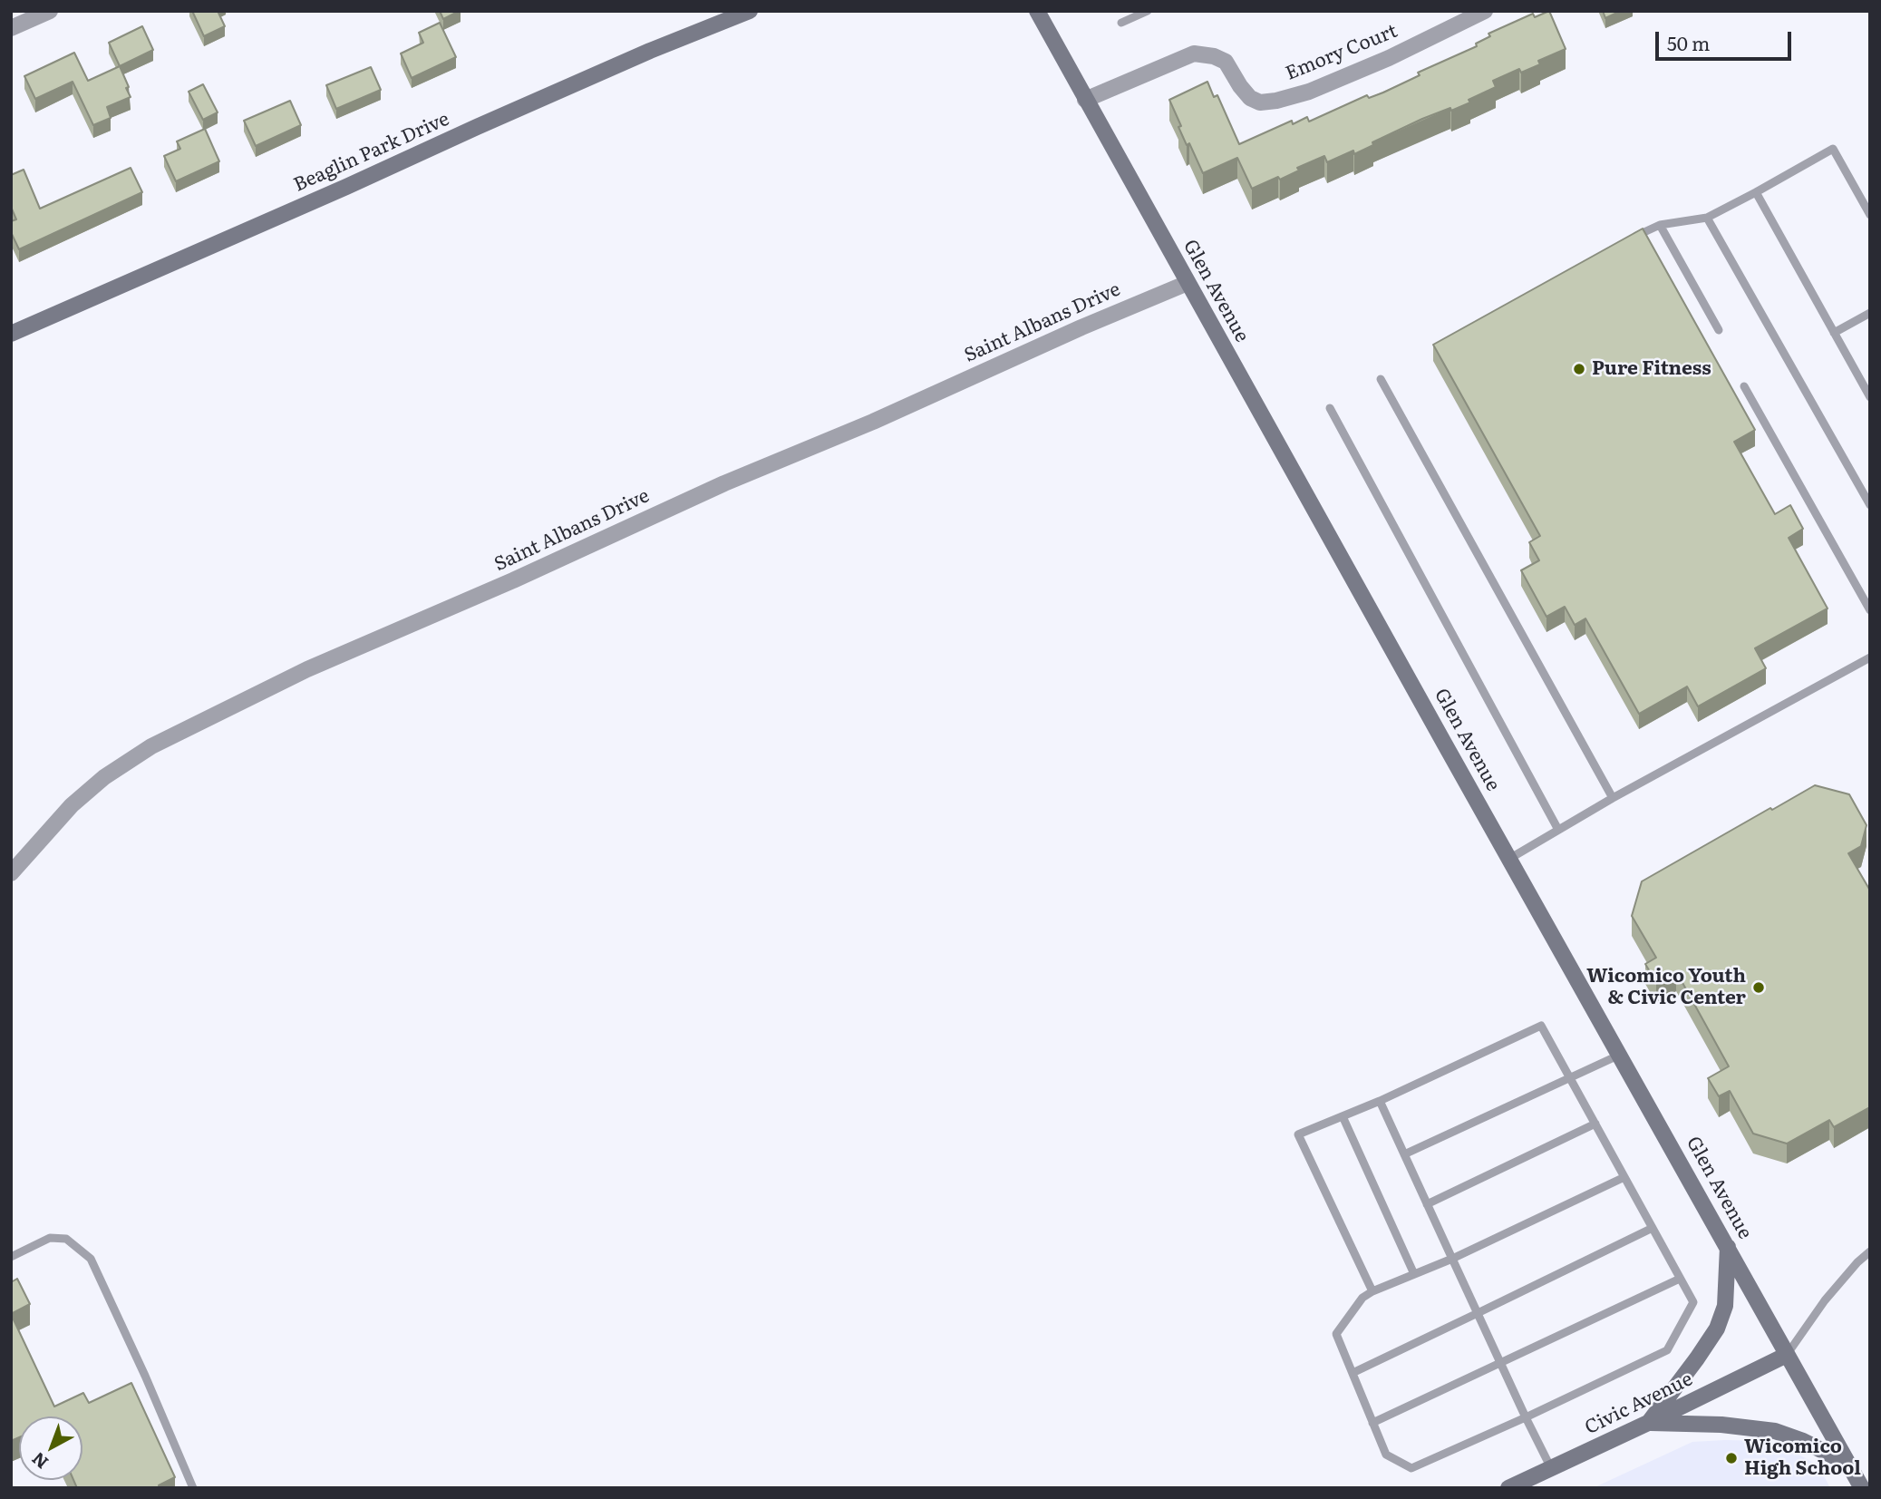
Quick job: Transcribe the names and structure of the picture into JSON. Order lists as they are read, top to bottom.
{
  "streets": {
    "street": [
      "Emory Court",
      "Beaglin Park Drive",
      "Glen Avenue",
      "Saint Albans Drive",
      "Civic Avenue"
    ]
  },
  "crossings": [
    ["Emory Court", "Glen Avenue"],
    ["Glen Avenue", "Saint Albans Drive"],
    ["Glen Avenue", "Civic Avenue"]
  ],
  "places": ["Pure Fitness", "Wicomico Youth & Civic Center", "Wicomico High School"],
  "scale_bar": "50 m",
  "north": "bottom left"
}
